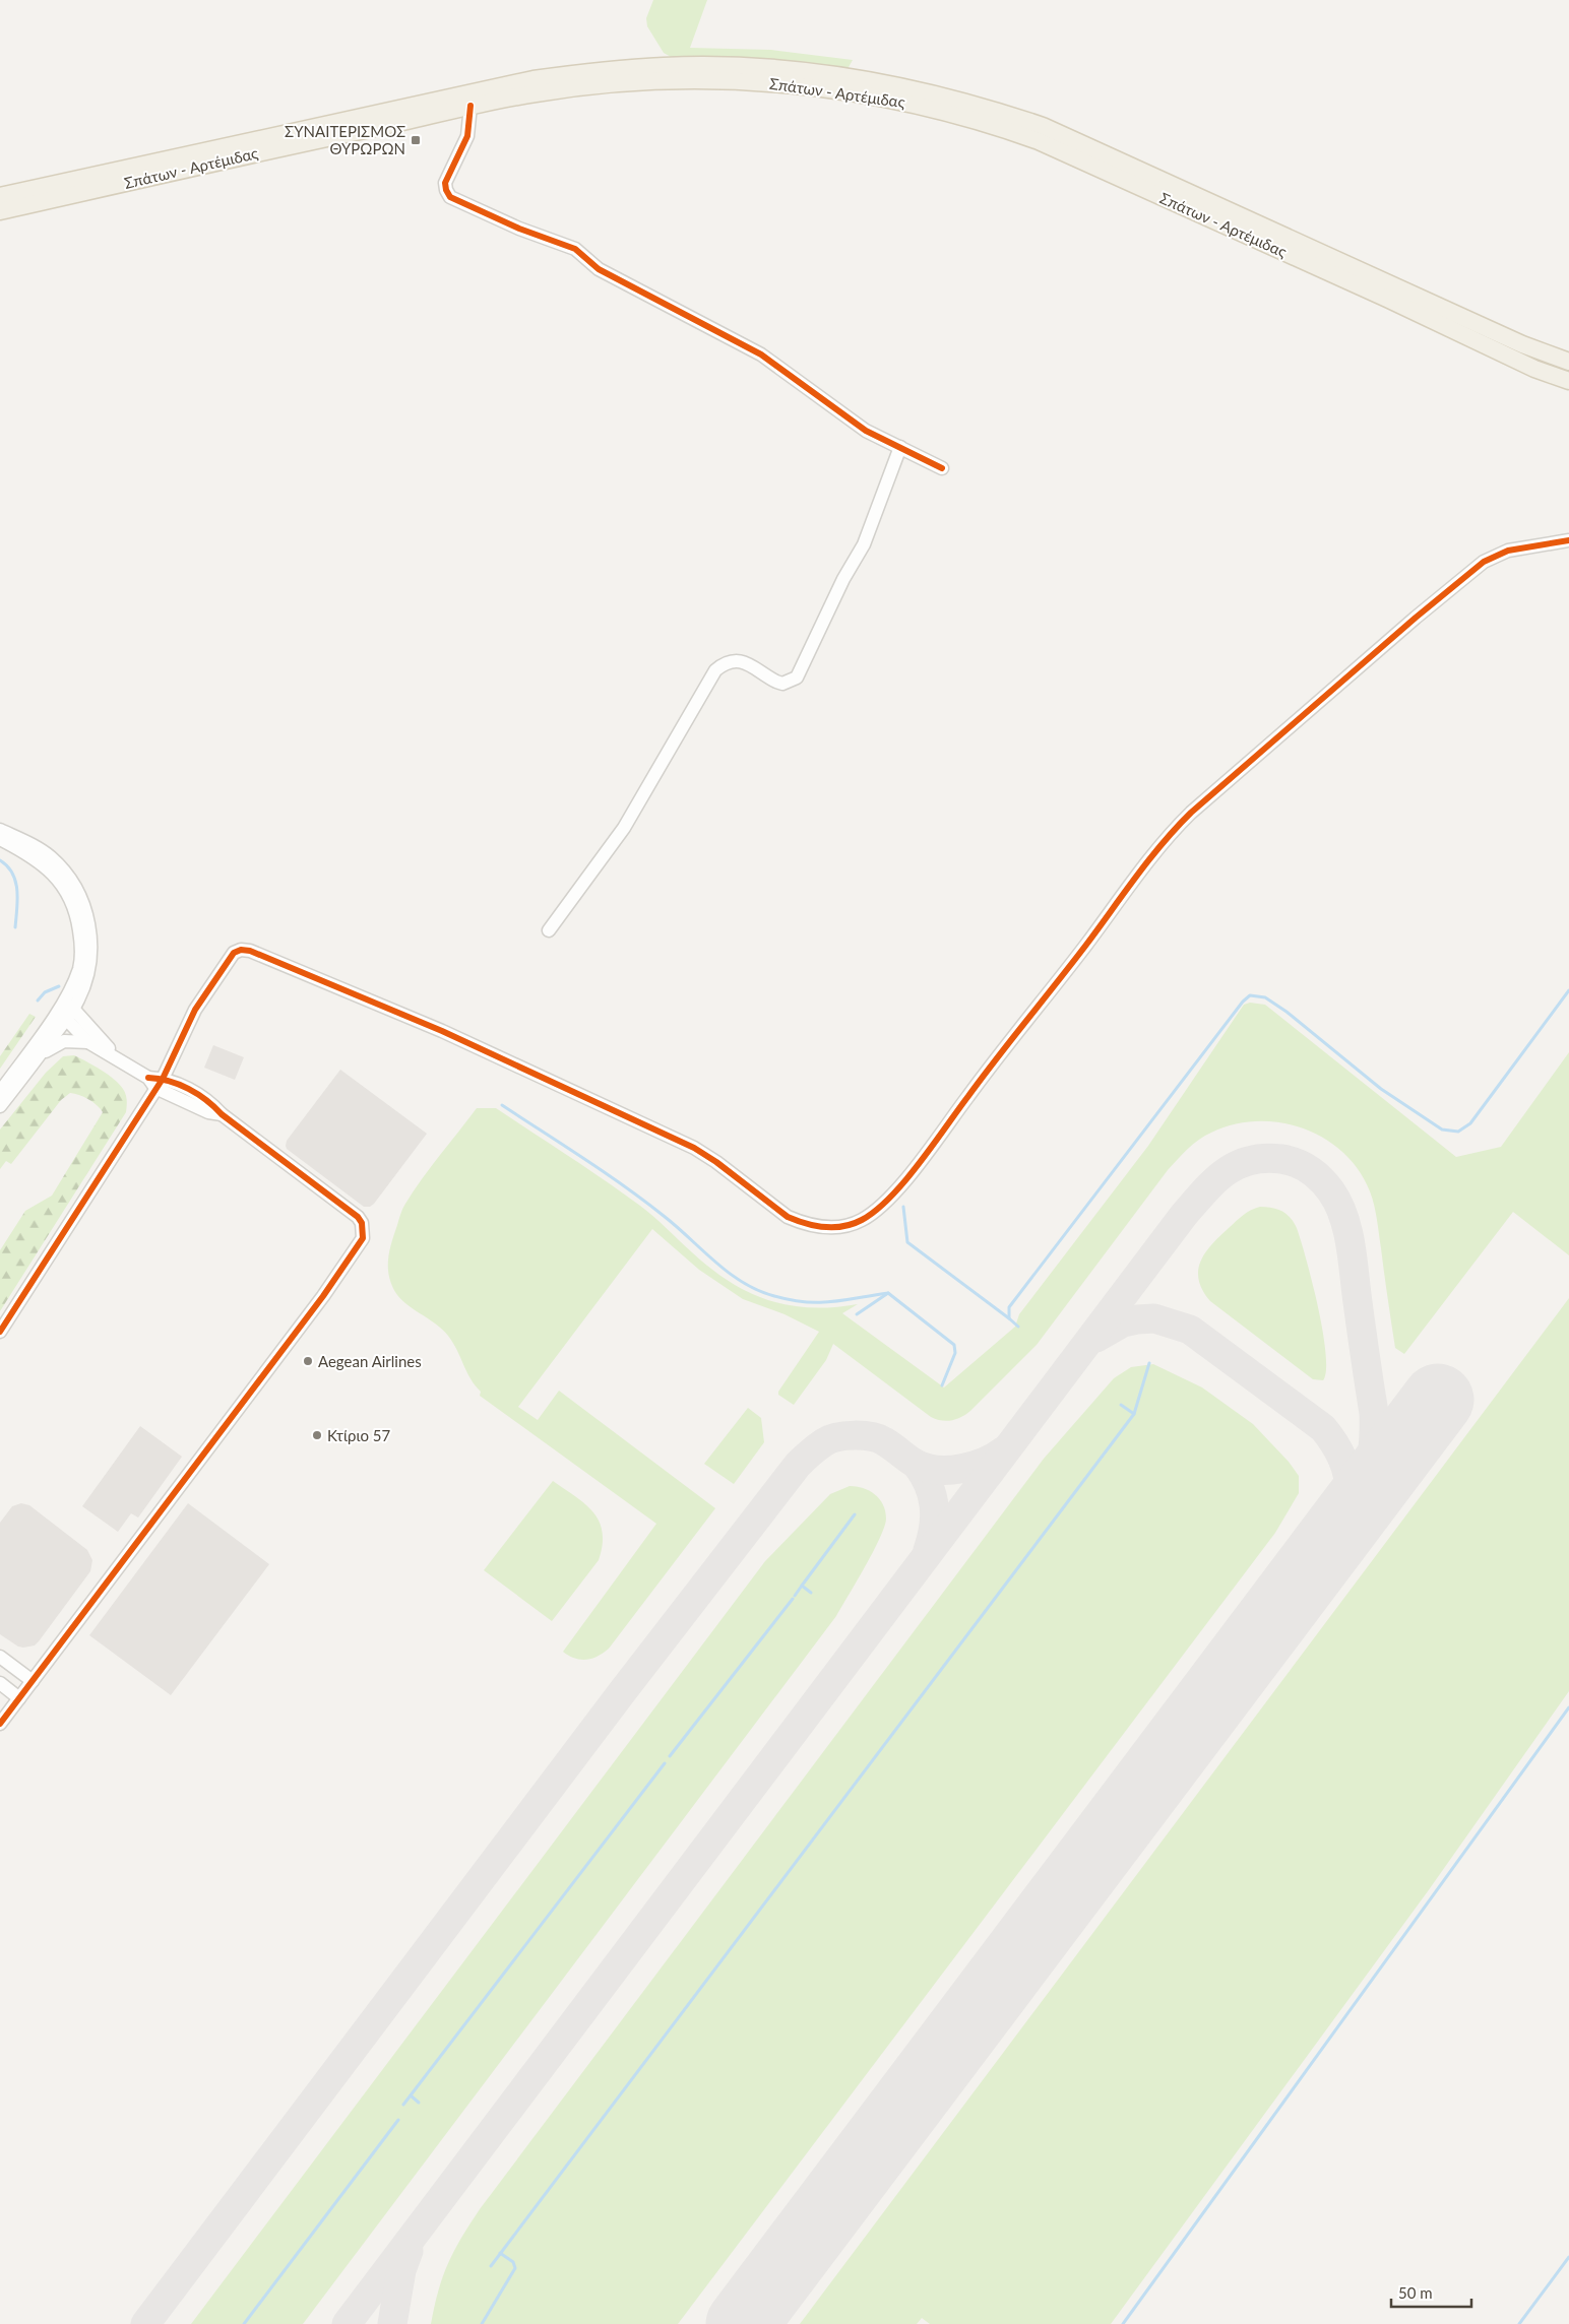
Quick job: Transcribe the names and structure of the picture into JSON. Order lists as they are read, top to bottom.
{
  "streets": {
    "main road": ["Σπάτων - Αρτέμιδας"]
  },
  "places": {
    "transit": ["ΣΥΝΑΙΤΕΡΙΣΜΟΣ ΘΥΡΩΡΩΝ"],
    "other": ["Aegean Airlines", "Κτίριο 57"]
  },
  "scale_bar": "50 m"
}
